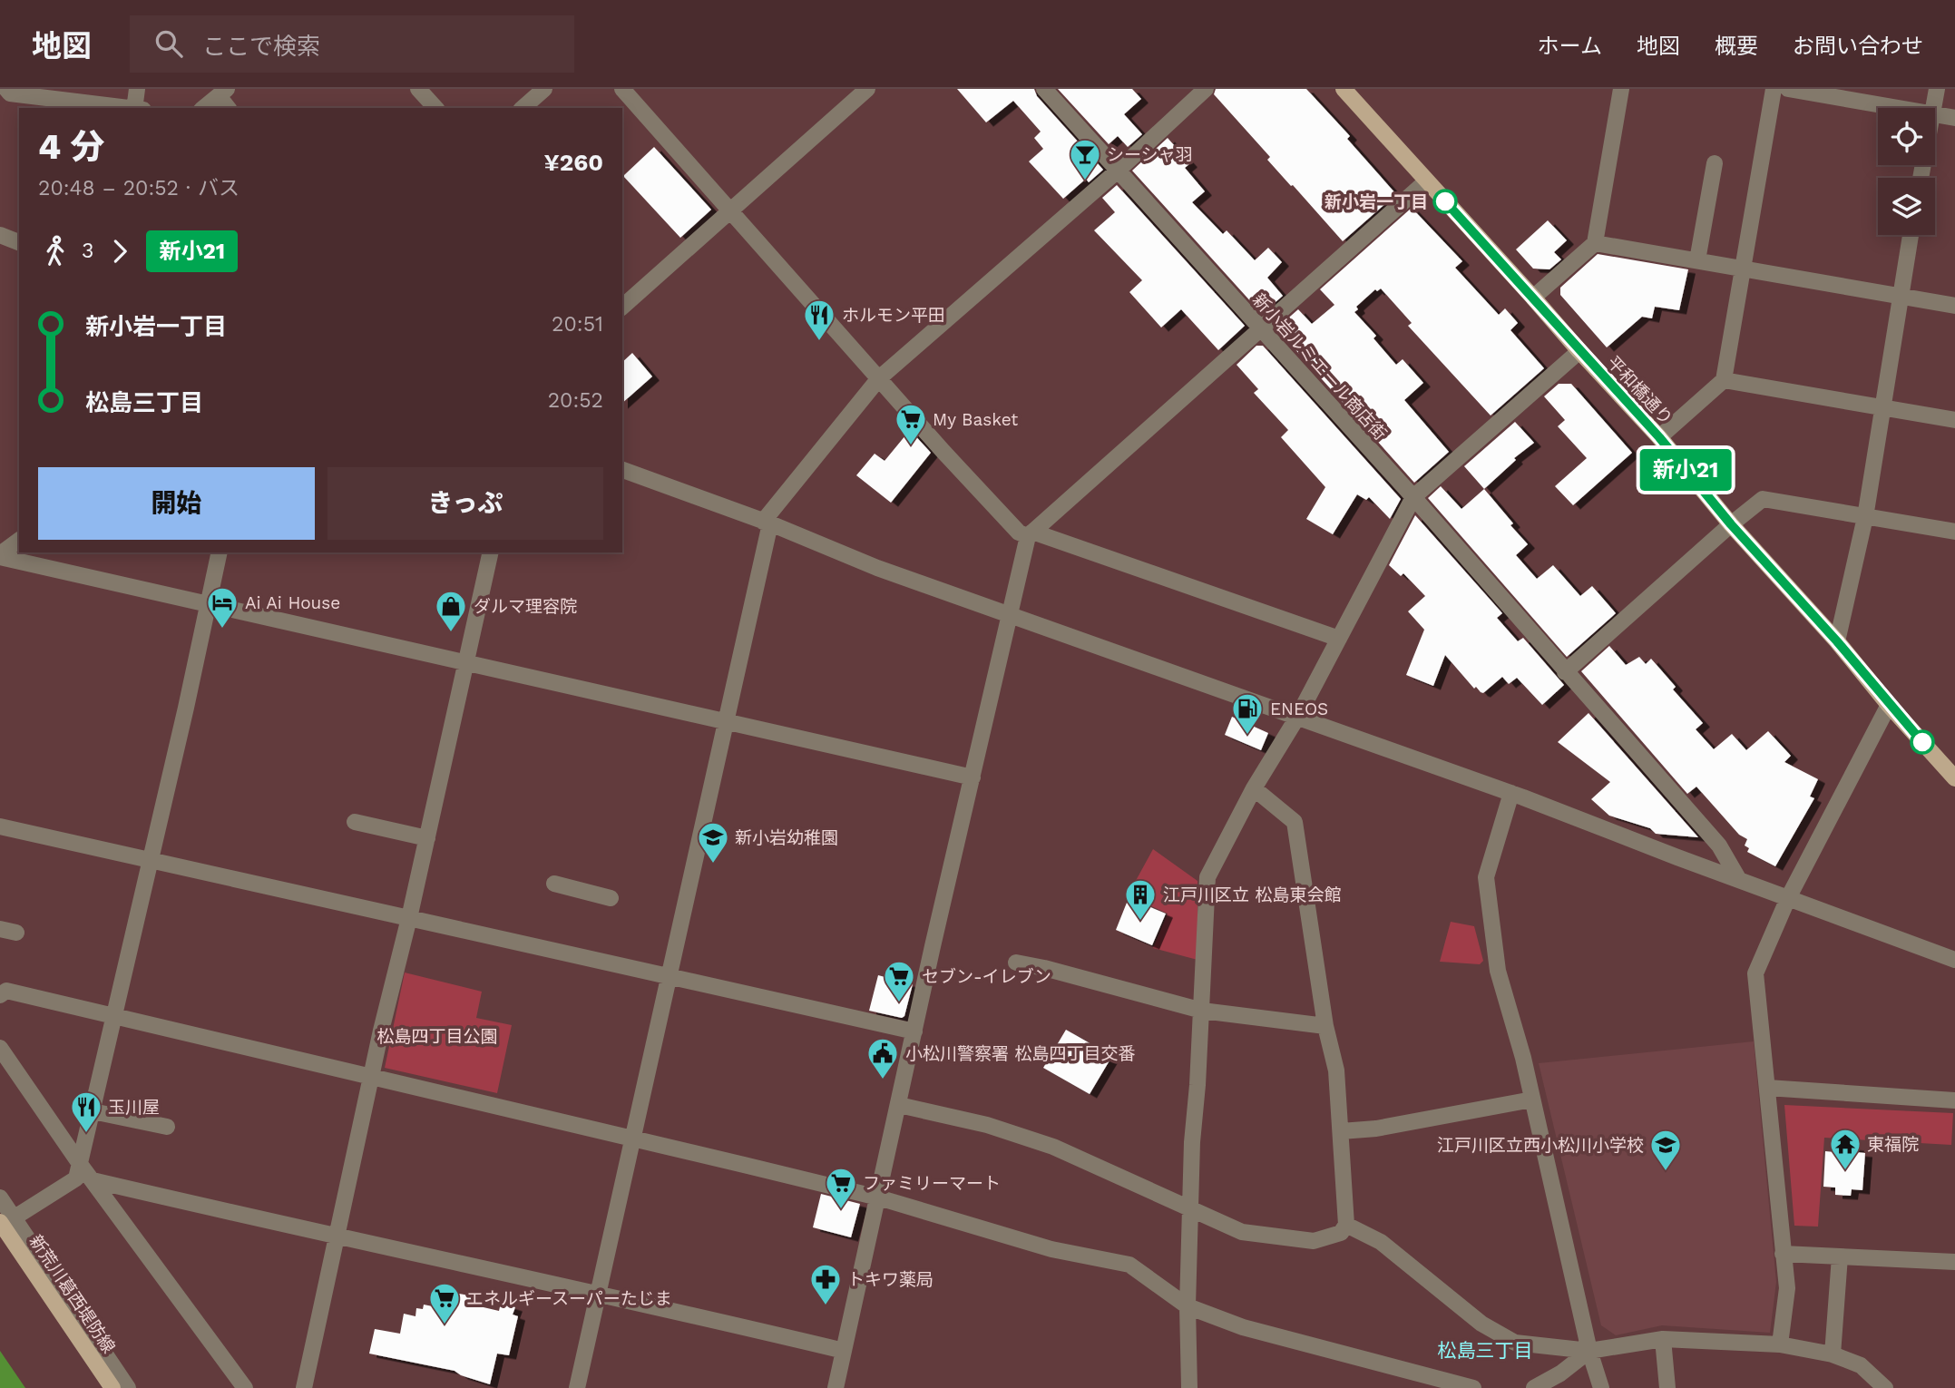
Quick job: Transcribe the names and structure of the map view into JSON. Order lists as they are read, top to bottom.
{
  "streets": {
    "main road": ["平和橋通り", "新荒川葛西堤防線"],
    "street": ["新小岩ルミエール商店街"]
  },
  "districts": ["松島三丁目"],
  "parks": ["松島四丁目公園"],
  "places": {
    "bar": ["シーシャ羽"],
    "other": ["新小岩一丁目"],
    "restaurant": ["ホルモン平田", "玉川屋"],
    "supermarket": [
      "My Basket",
      "セブン-イレブン",
      "ファミリーマート",
      "エネルギースーパーたじま"
    ],
    "hotel": ["Ai Ai House"],
    "shop": ["ダルマ理容院"],
    "fuel station": ["ENEOS"],
    "school or university": ["新小岩幼稚園", "江戸川区立西小松川小学校"],
    "building": ["江戸川区立 松島東会館"],
    "public building": ["小松川警察署 松島四丁目交番"],
    "temple": ["東福院"],
    "pharmacy": ["トキワ薬局"]
  },
  "lines": ["bus line 新小21"],
  "page": {
    "header": "地図",
    "search": "ここで検索",
    "nav": [
      "ホーム",
      "地図",
      "概要",
      "お問い合わせ"
    ],
    "on_map": "新小21",
    "heading": ["4 分", "20:48 – 20:52 · バス", "¥260"],
    "legs": ["3", "新小21"],
    "list": [
      {
        "name": "新小岩一丁目",
        "value": "20:51"
      },
      {
        "name": "松島三丁目",
        "value": "20:52"
      }
    ],
    "buttons": ["開始", "きっぷ"]
  }
}
